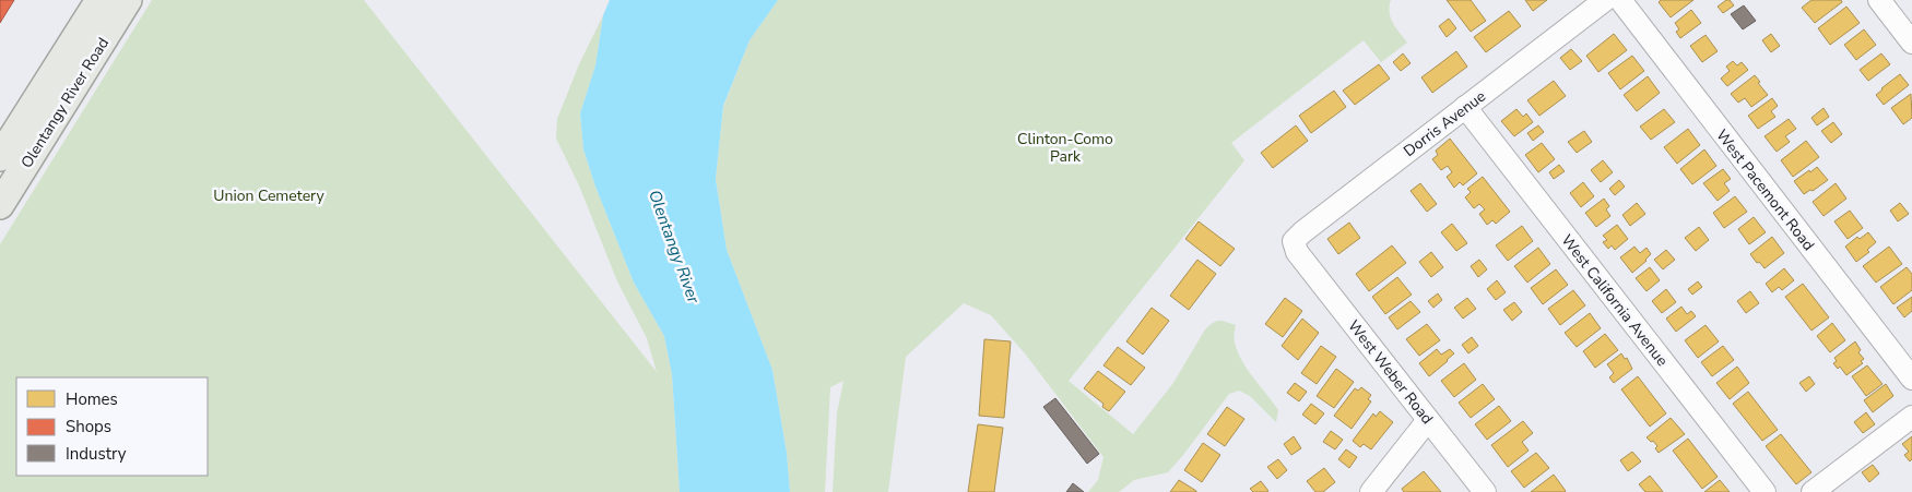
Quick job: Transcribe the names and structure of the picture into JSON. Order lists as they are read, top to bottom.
{
  "streets": {
    "main road": ["Olentangy River Road"],
    "street": [
      "Dorris Avenue",
      "West Pacemont Road",
      "West California Avenue",
      "West Weber Road"
    ]
  },
  "crossings": [
    ["Dorris Avenue", "West California Avenue"],
    ["Dorris Avenue", "West Weber Road"]
  ],
  "water": ["Olentangy River"],
  "parks": ["Clinton-Como Park", "Union Cemetery"],
  "legend": ["Homes", "Shops", "Industry"]
}
